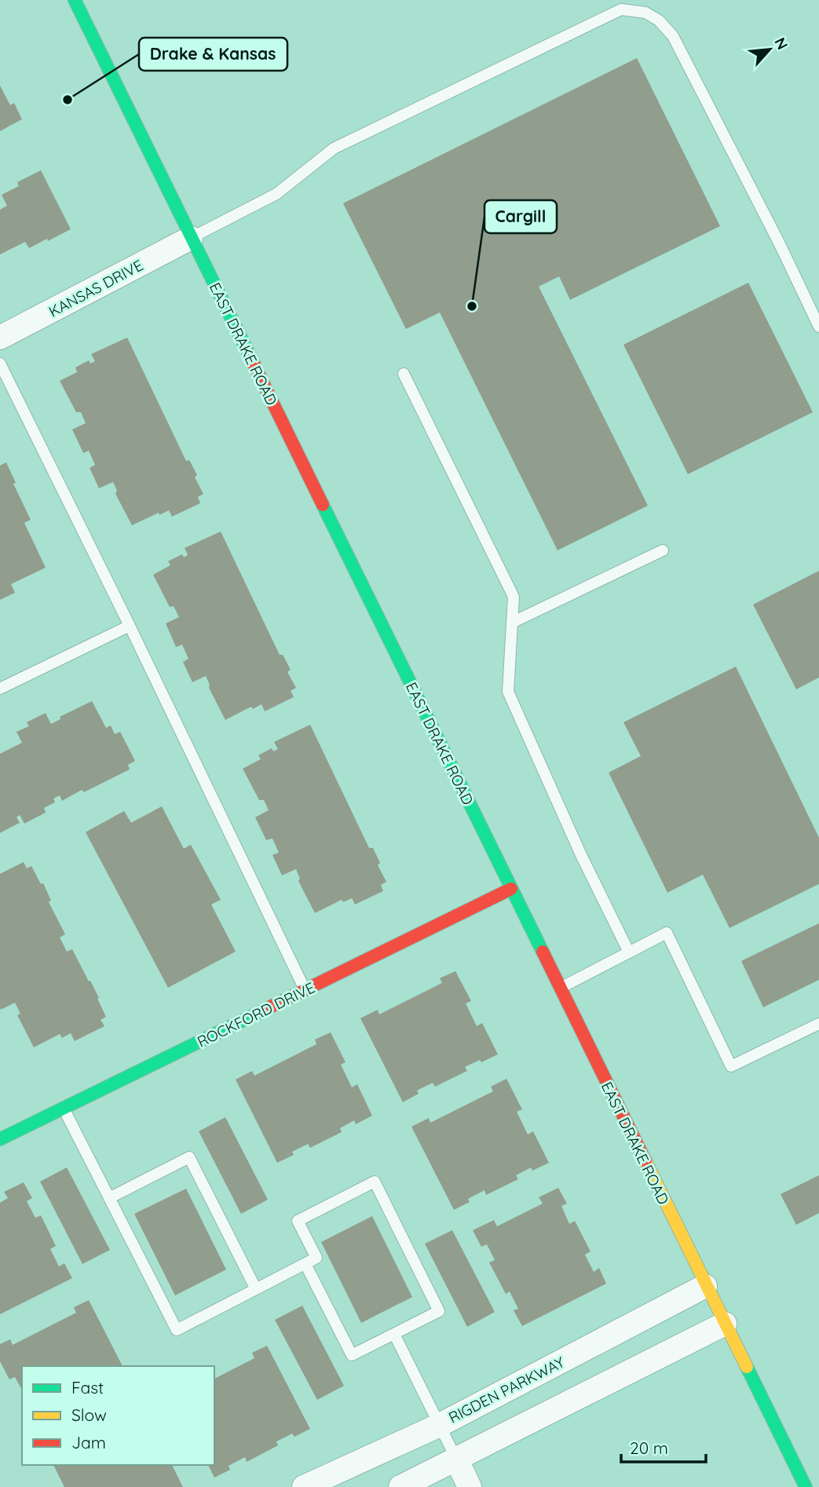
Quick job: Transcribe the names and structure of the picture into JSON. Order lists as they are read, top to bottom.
{
  "streets": {
    "main road": ["EAST DRAKE ROAD", "ROCKFORD DRIVE"],
    "street": ["KANSAS DRIVE", "RIGDEN PARKWAY"]
  },
  "crossings": [
    ["KANSAS DRIVE", "EAST DRAKE ROAD"],
    ["EAST DRAKE ROAD", "ROCKFORD DRIVE"],
    ["EAST DRAKE ROAD", "RIGDEN PARKWAY"]
  ],
  "places": ["Drake & Kansas", "Cargill"],
  "legend": ["Fast", "Slow", "Jam"],
  "scale_bar": "20 m",
  "north": "top right"
}
